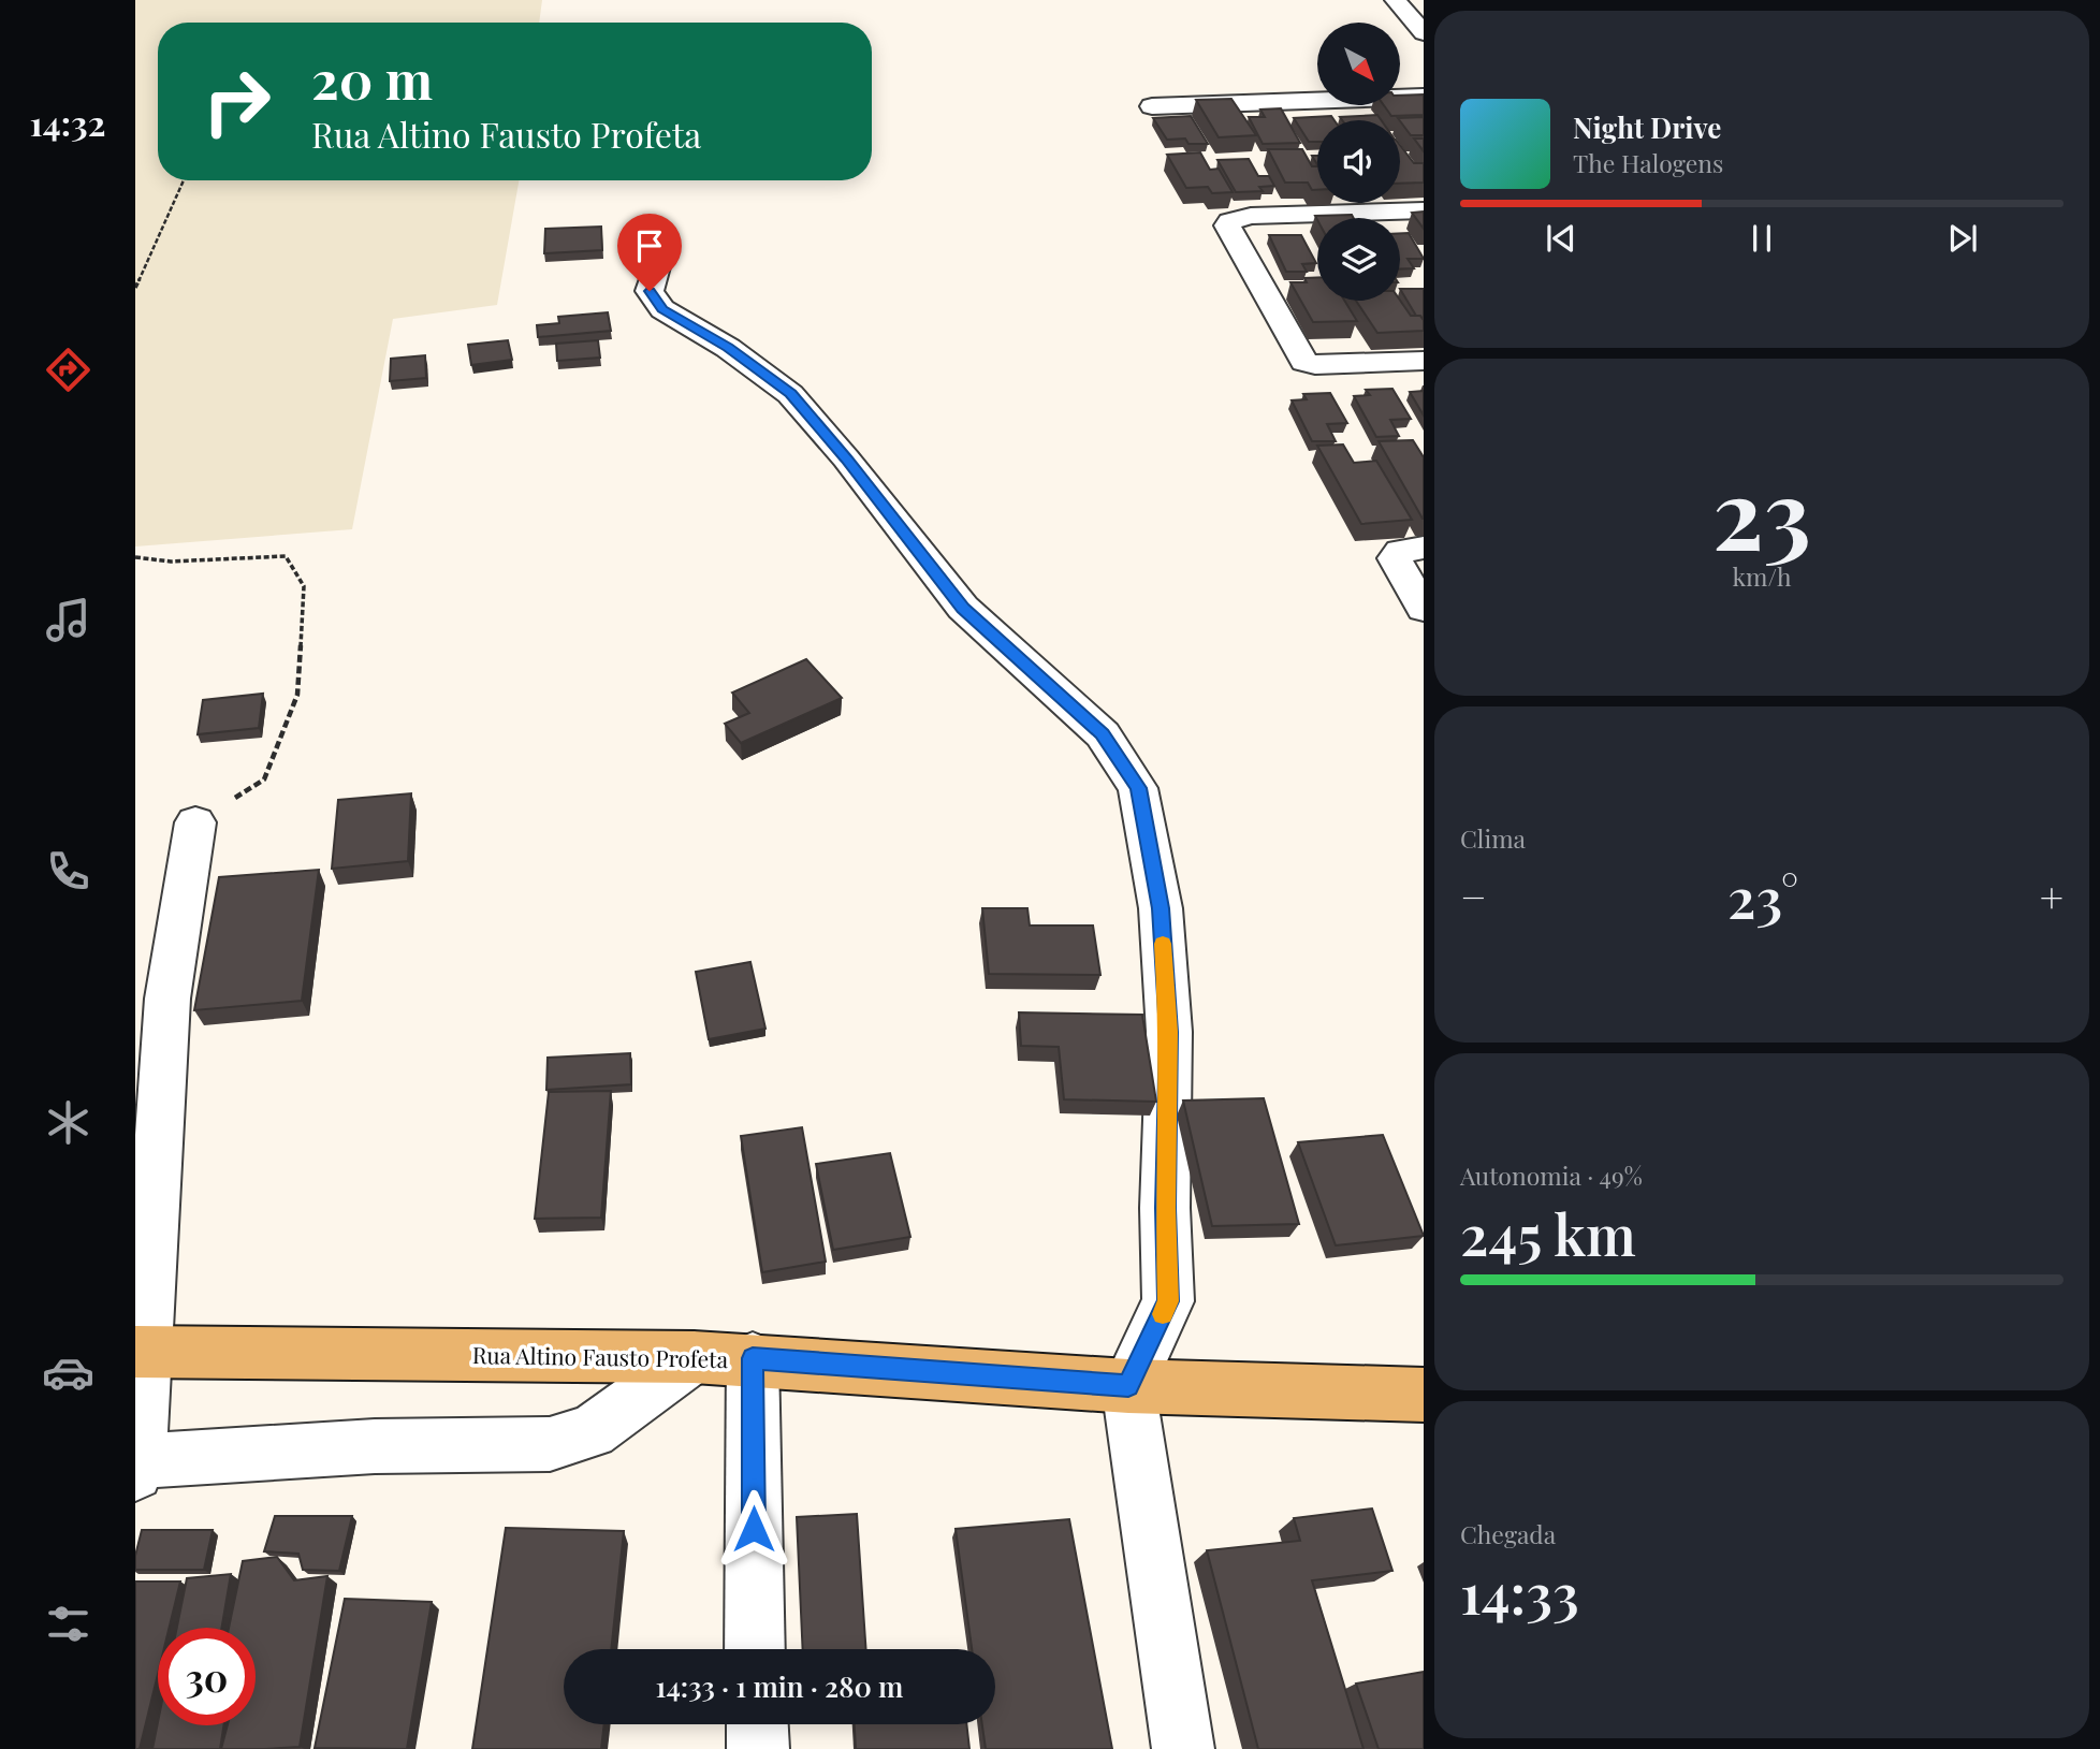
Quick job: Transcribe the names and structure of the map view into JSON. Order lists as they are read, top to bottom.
{
  "streets": {
    "main road": ["Rua Altino Fausto Profeta"]
  },
  "north": "bottom right",
  "page": {
    "tabs": "14:32",
    "turn": ["20 m", "Rua Altino Fausto Profeta"],
    "song": ["Night Drive", "The Halogens"],
    "tile": [
      ["23", "km/h"],
      "Clima",
      ["Autonomia · 49%", "245 km"],
      ["Chegada", "14:33"]
    ],
    "heat": ["−", "23°", "+"],
    "limit": "30",
    "trip": "14:33 · 1 min · 280 m"
  }
}
